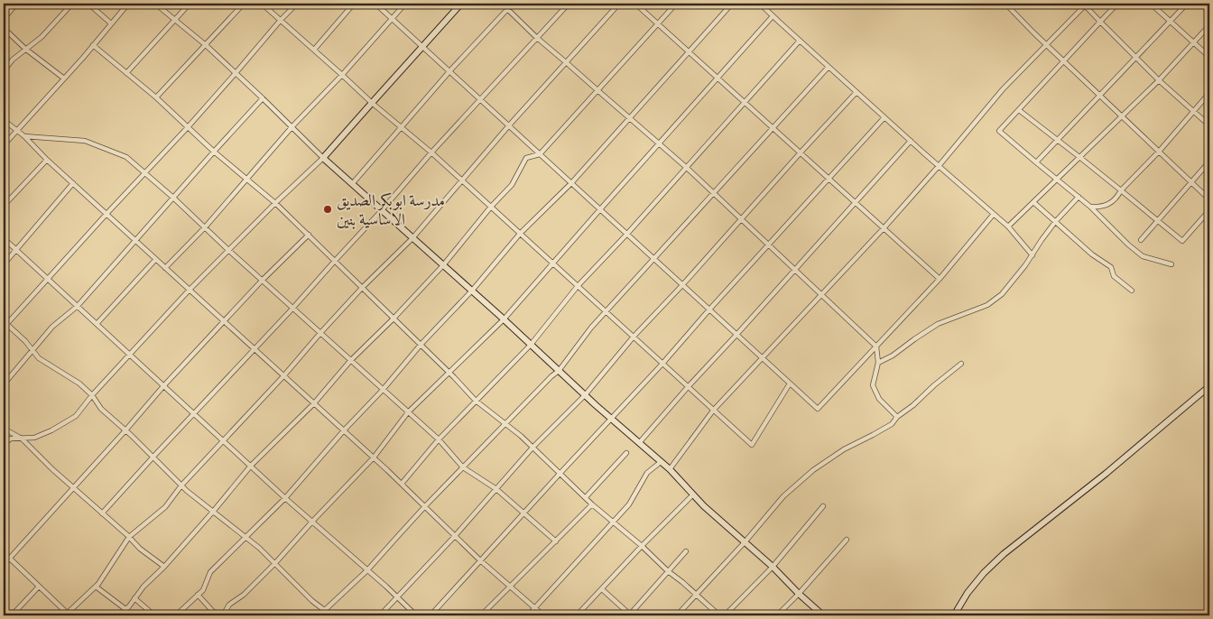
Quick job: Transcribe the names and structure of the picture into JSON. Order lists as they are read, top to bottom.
{
  "places": ["مدرسة ابوبكر الصديق الاساسية بنين"]
}
